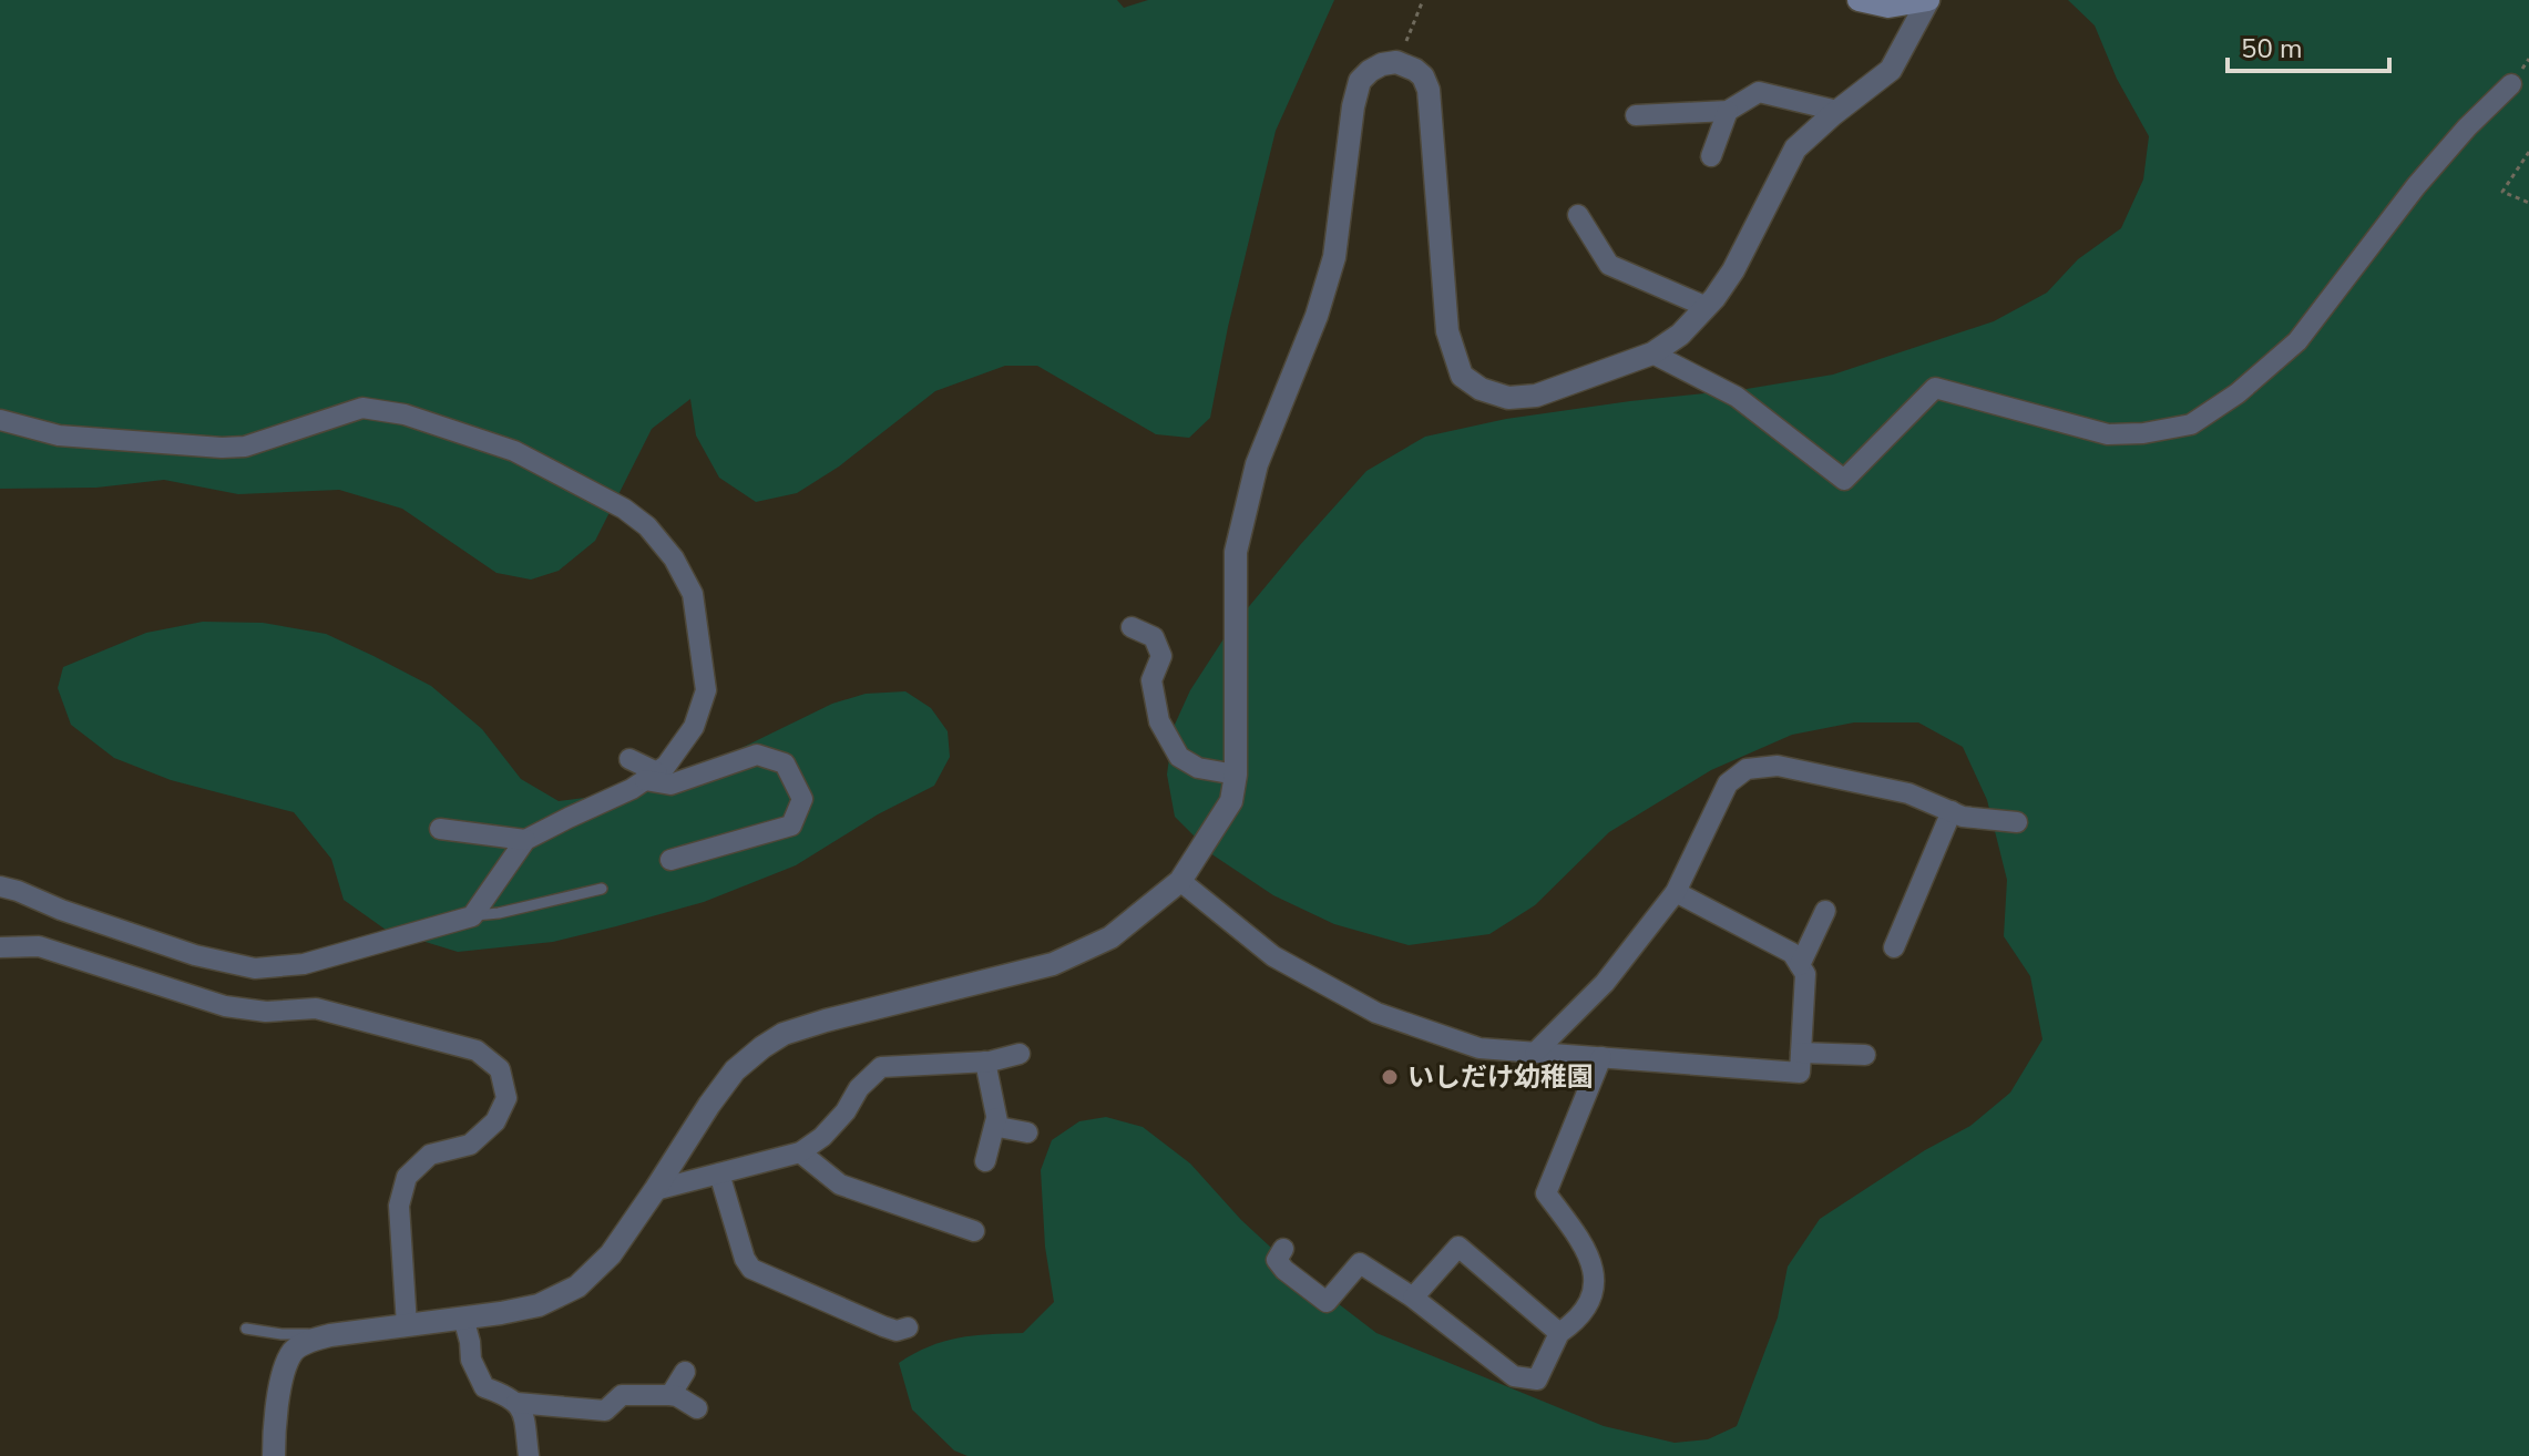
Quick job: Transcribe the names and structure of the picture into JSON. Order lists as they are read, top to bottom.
{
  "places": ["いしだけ幼稚園"],
  "scale_bar": "50 m"
}
